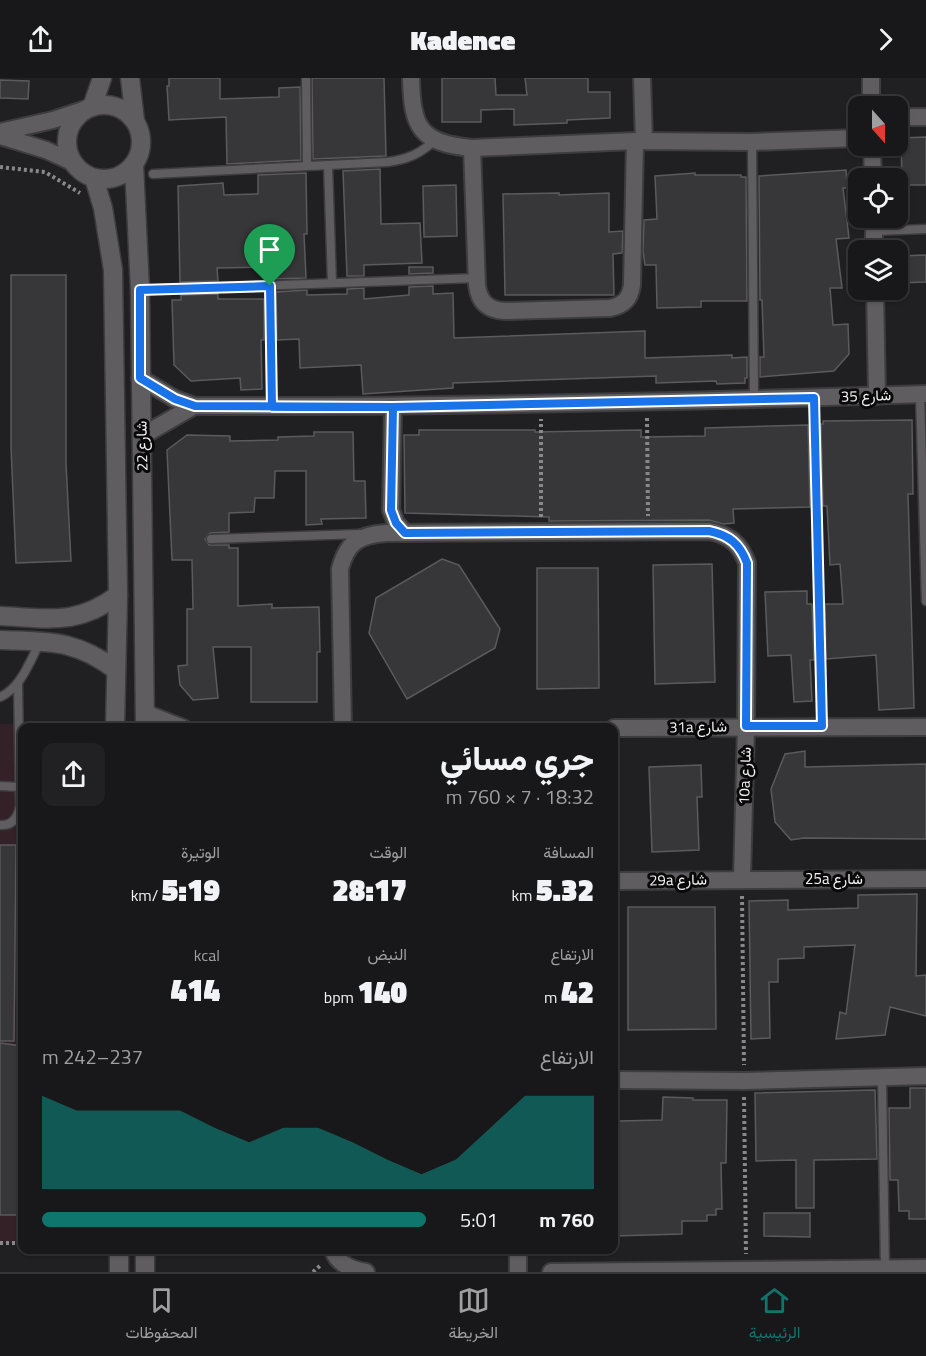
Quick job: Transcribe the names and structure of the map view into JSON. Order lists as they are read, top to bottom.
{
  "streets": {
    "street": [
      "شارع 35",
      "شارع 22",
      "31a شارع",
      "10a شارع",
      "25a شارع",
      "29a شارع"
    ]
  },
  "crossings": [
    ["شارع 35", "شارع 22"],
    ["31a شارع", "10a شارع"],
    ["10a شارع", "25a شارع"],
    ["10a شارع", "29a شارع"],
    ["25a شارع", "29a شارع"]
  ],
  "north": "bottom",
  "page": {
    "header": "Kadence",
    "heading": ["جري مسائي", "18:32 · 7 × 760 m"],
    "stats": [
      ["المسافة", "5.32 km"],
      ["الوقت", "28:17"],
      ["الوتيرة", "5:19 /km"],
      ["الارتفاع", "42 m"],
      ["النبض", "140 bpm"],
      ["kcal", "414"]
    ],
    "chart": ["الارتفاع", "237–242 m"],
    "list": [
      {
        "name": "760 m",
        "note": "5:01"
      }
    ],
    "tabs": ["الرئيسية", "الخريطة", "المحفوظات"]
  }
}
